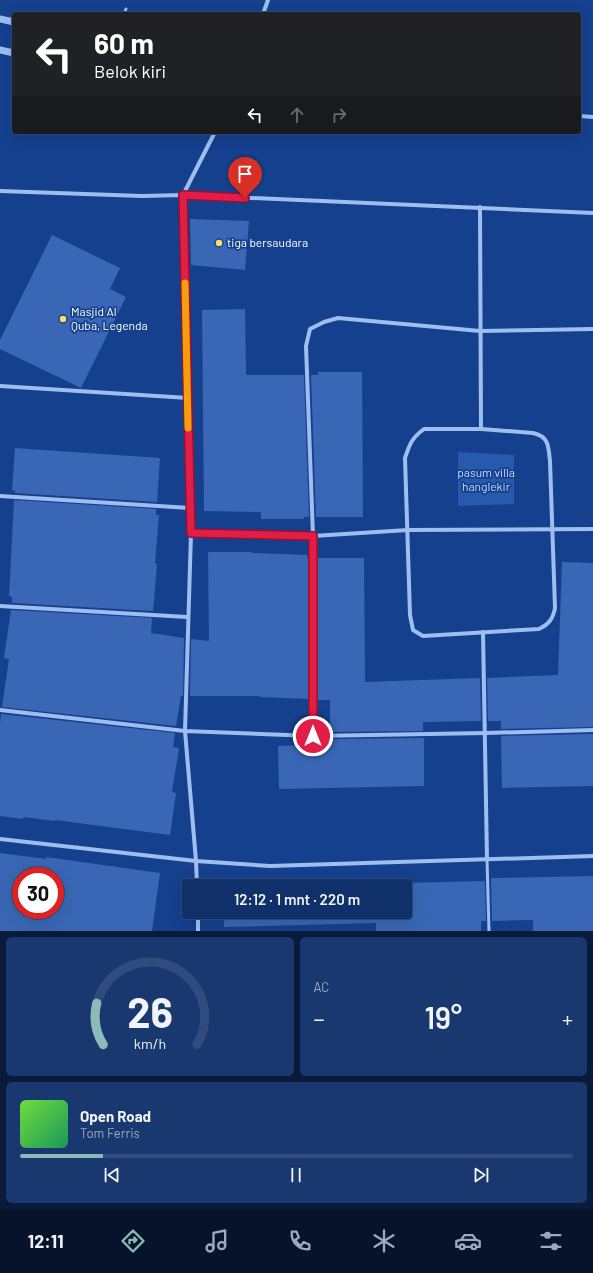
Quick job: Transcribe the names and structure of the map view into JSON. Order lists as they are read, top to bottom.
{
  "parks": ["pasum villa hanglekir"],
  "places": ["tiga bersaudara", "Masjid Al Quba, Legenda"],
  "page": {
    "turn": ["60 m", "Belok kiri"],
    "limit": "30",
    "trip": "12:12 · 1 mnt · 220 m",
    "tile": "AC",
    "heat": ["−", "19°", "+"],
    "song": ["Open Road", "Tom Ferris"],
    "tabs": "12:11",
    "gauge": ["26", "km/h"]
  }
}
